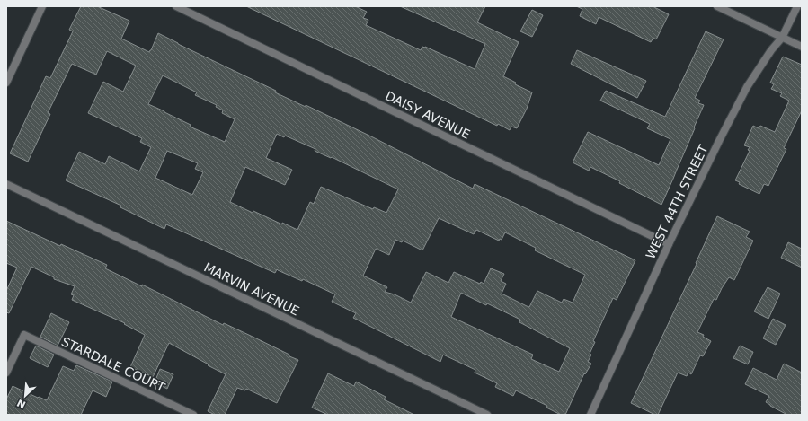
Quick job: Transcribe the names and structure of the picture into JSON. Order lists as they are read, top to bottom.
{
  "streets": {
    "street": [
      "DAISY AVENUE",
      "WEST 44TH STREET",
      "MARVIN AVENUE",
      "STARDALE COURT"
    ]
  },
  "crossings": [
    ["DAISY AVENUE", "WEST 44TH STREET"]
  ],
  "north": "bottom left"
}
